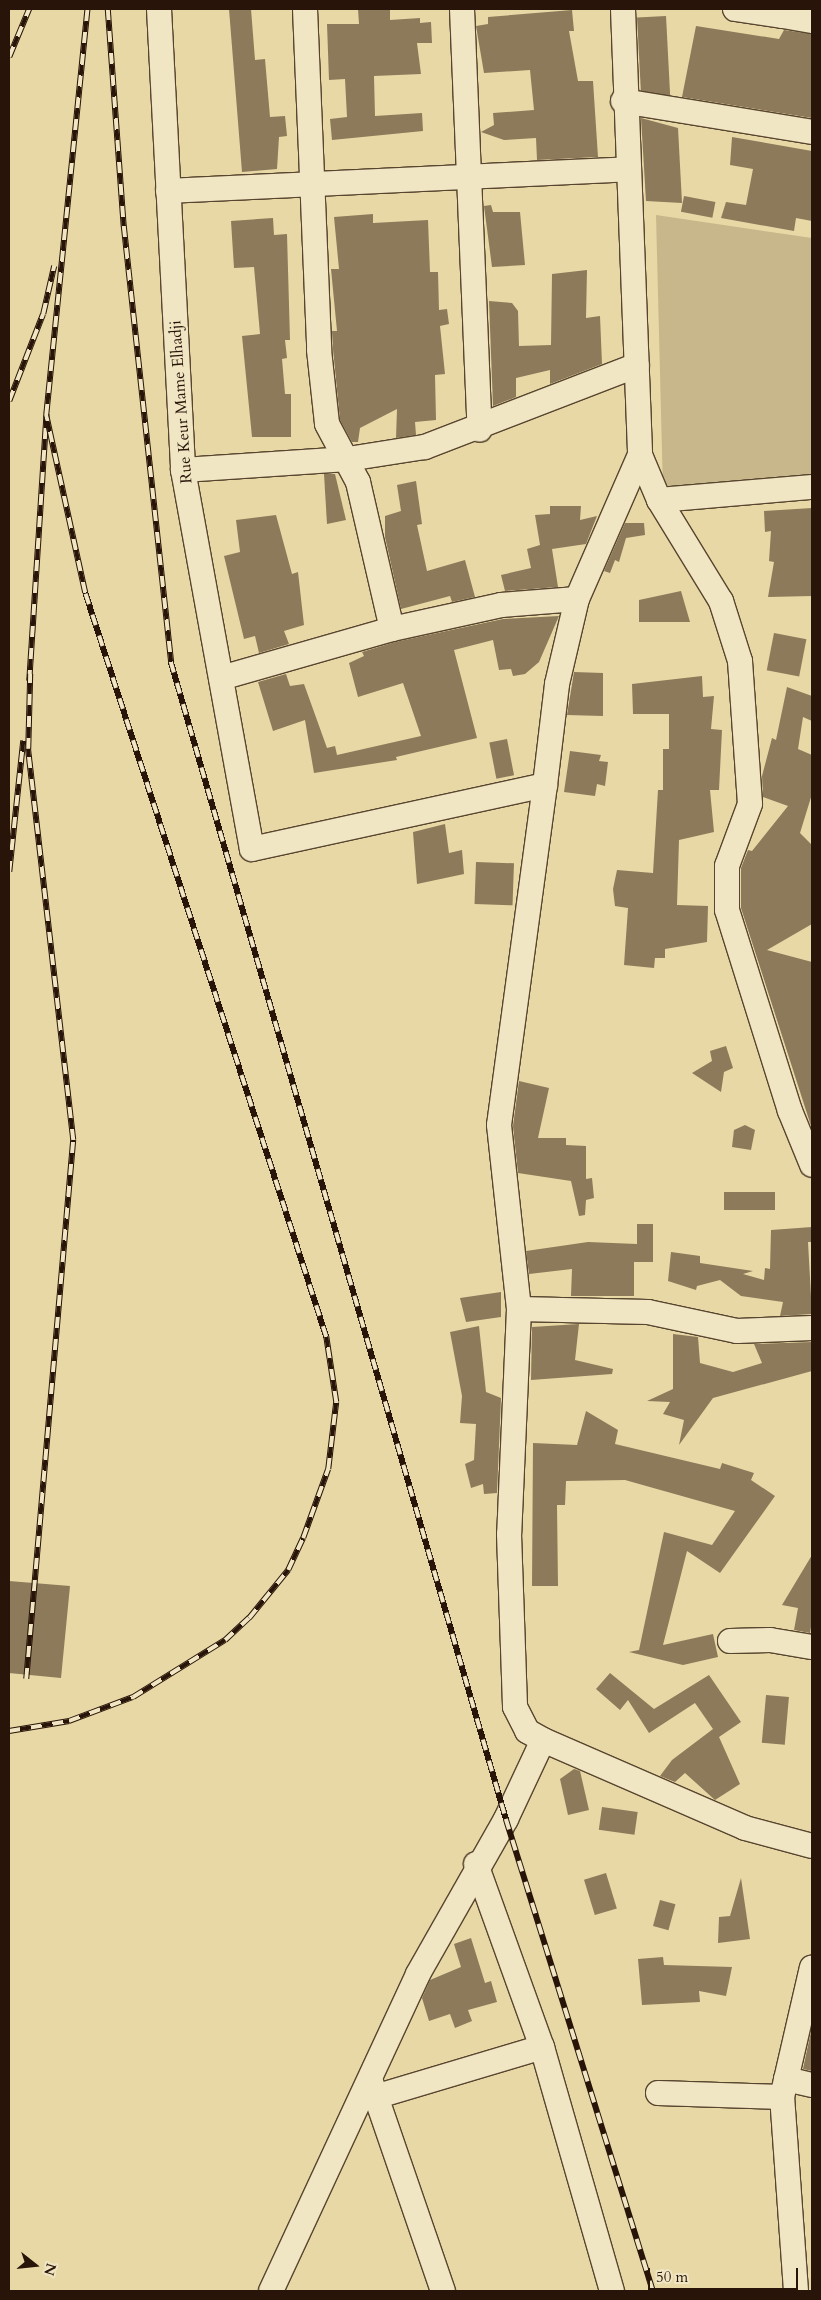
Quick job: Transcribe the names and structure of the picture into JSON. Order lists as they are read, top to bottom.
{
  "streets": {
    "street": ["Rue Keur Mame Elhadji"]
  },
  "scale_bar": "50 m",
  "north": "right"
}
